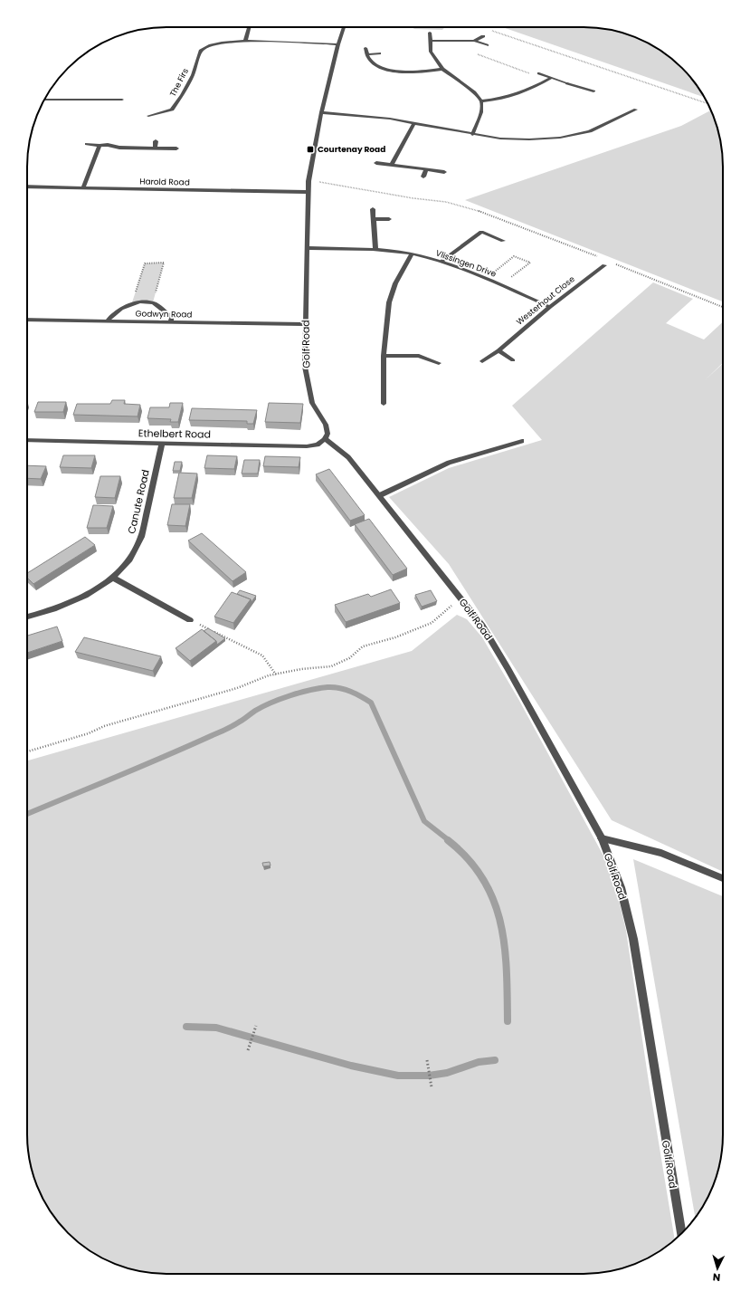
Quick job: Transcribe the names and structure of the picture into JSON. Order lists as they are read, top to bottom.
{
  "streets": {
    "street": [
      "The Firs",
      "Harold Road",
      "Vlissingen Drive",
      "Westerhout Close",
      "Godwyn Road",
      "Golf Road",
      "Ethelbert Road",
      "Canute Road"
    ]
  },
  "crossings": [
    ["Harold Road", "Golf Road"],
    ["Vlissingen Drive", "Westerhout Close"],
    ["Vlissingen Drive", "Golf Road"],
    ["Godwyn Road", "Golf Road"],
    ["Golf Road", "Ethelbert Road"],
    ["Ethelbert Road", "Canute Road"]
  ],
  "places": {
    "transit": ["Courtenay Road"]
  },
  "north": "bottom"
}
